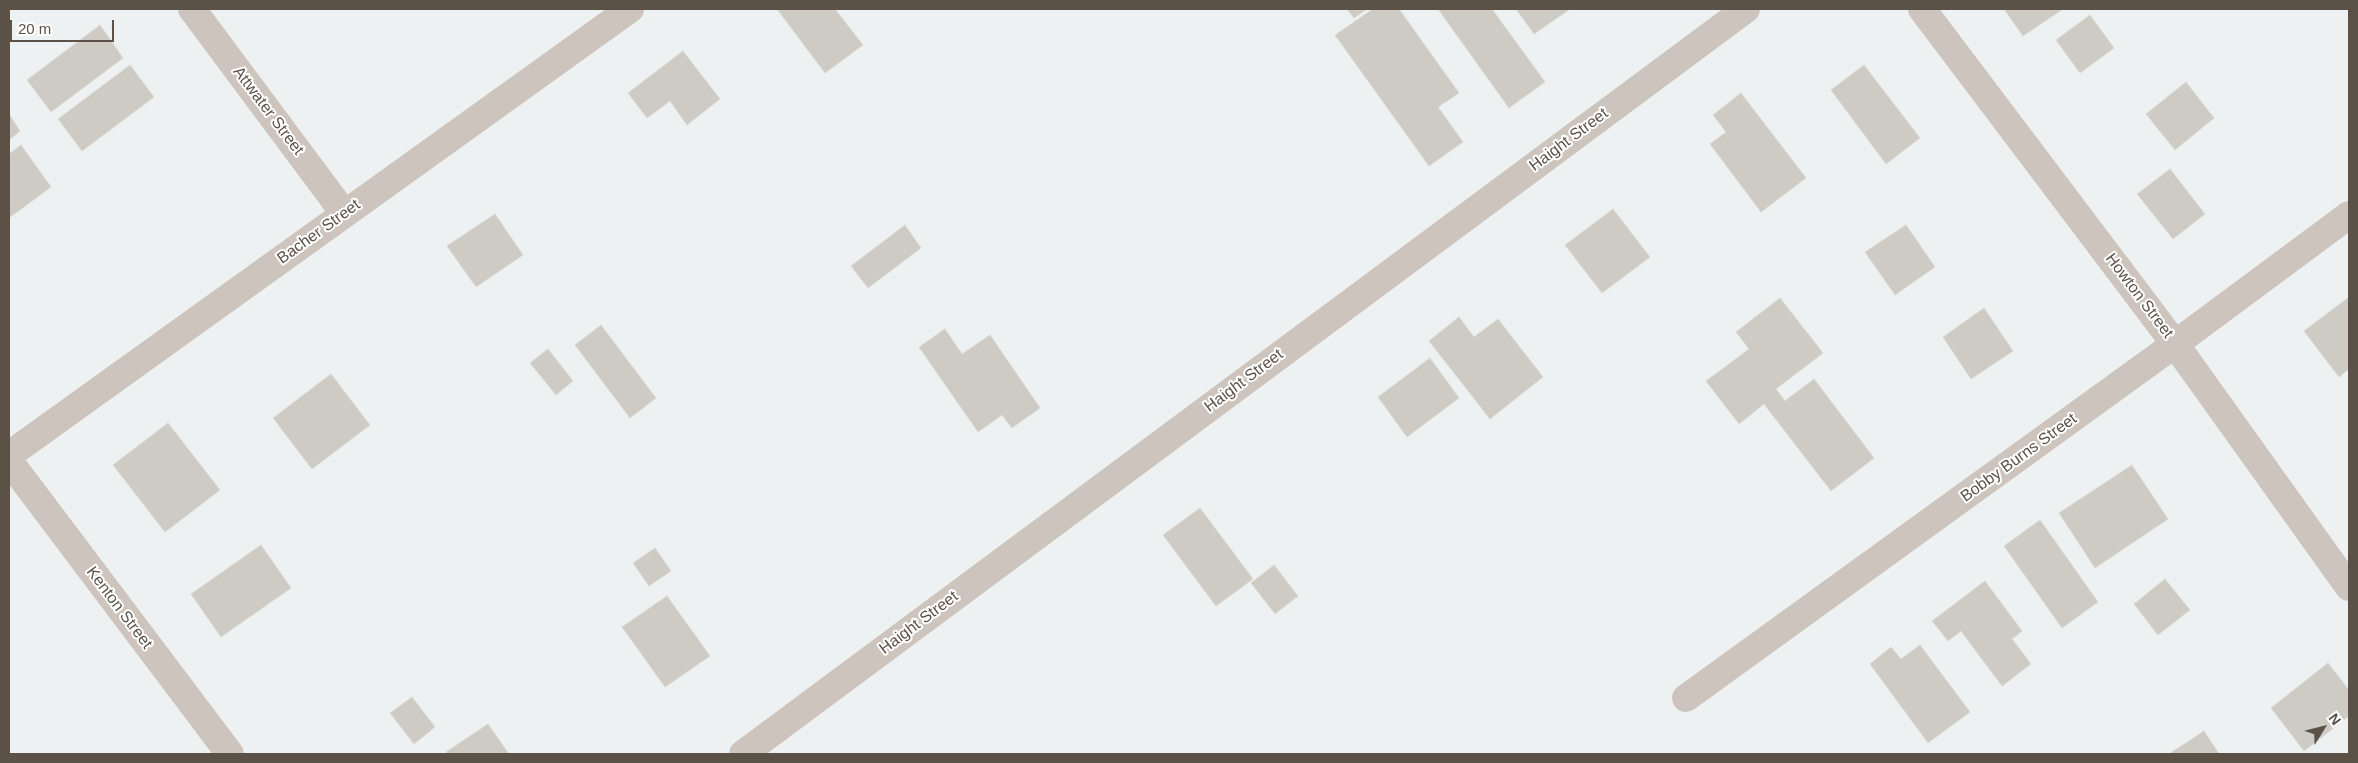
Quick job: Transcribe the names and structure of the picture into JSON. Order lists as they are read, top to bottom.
{
  "streets": {
    "street": [
      "Attwater Street",
      "Haight Street",
      "Bacher Street",
      "Howton Street",
      "Bobby Burns Street",
      "Kenton Street"
    ]
  },
  "crossings": [
    ["Attwater Street", "Bacher Street"],
    ["Howton Street", "Bobby Burns Street"]
  ],
  "scale_bar": "20 m",
  "north": "top right"
}
